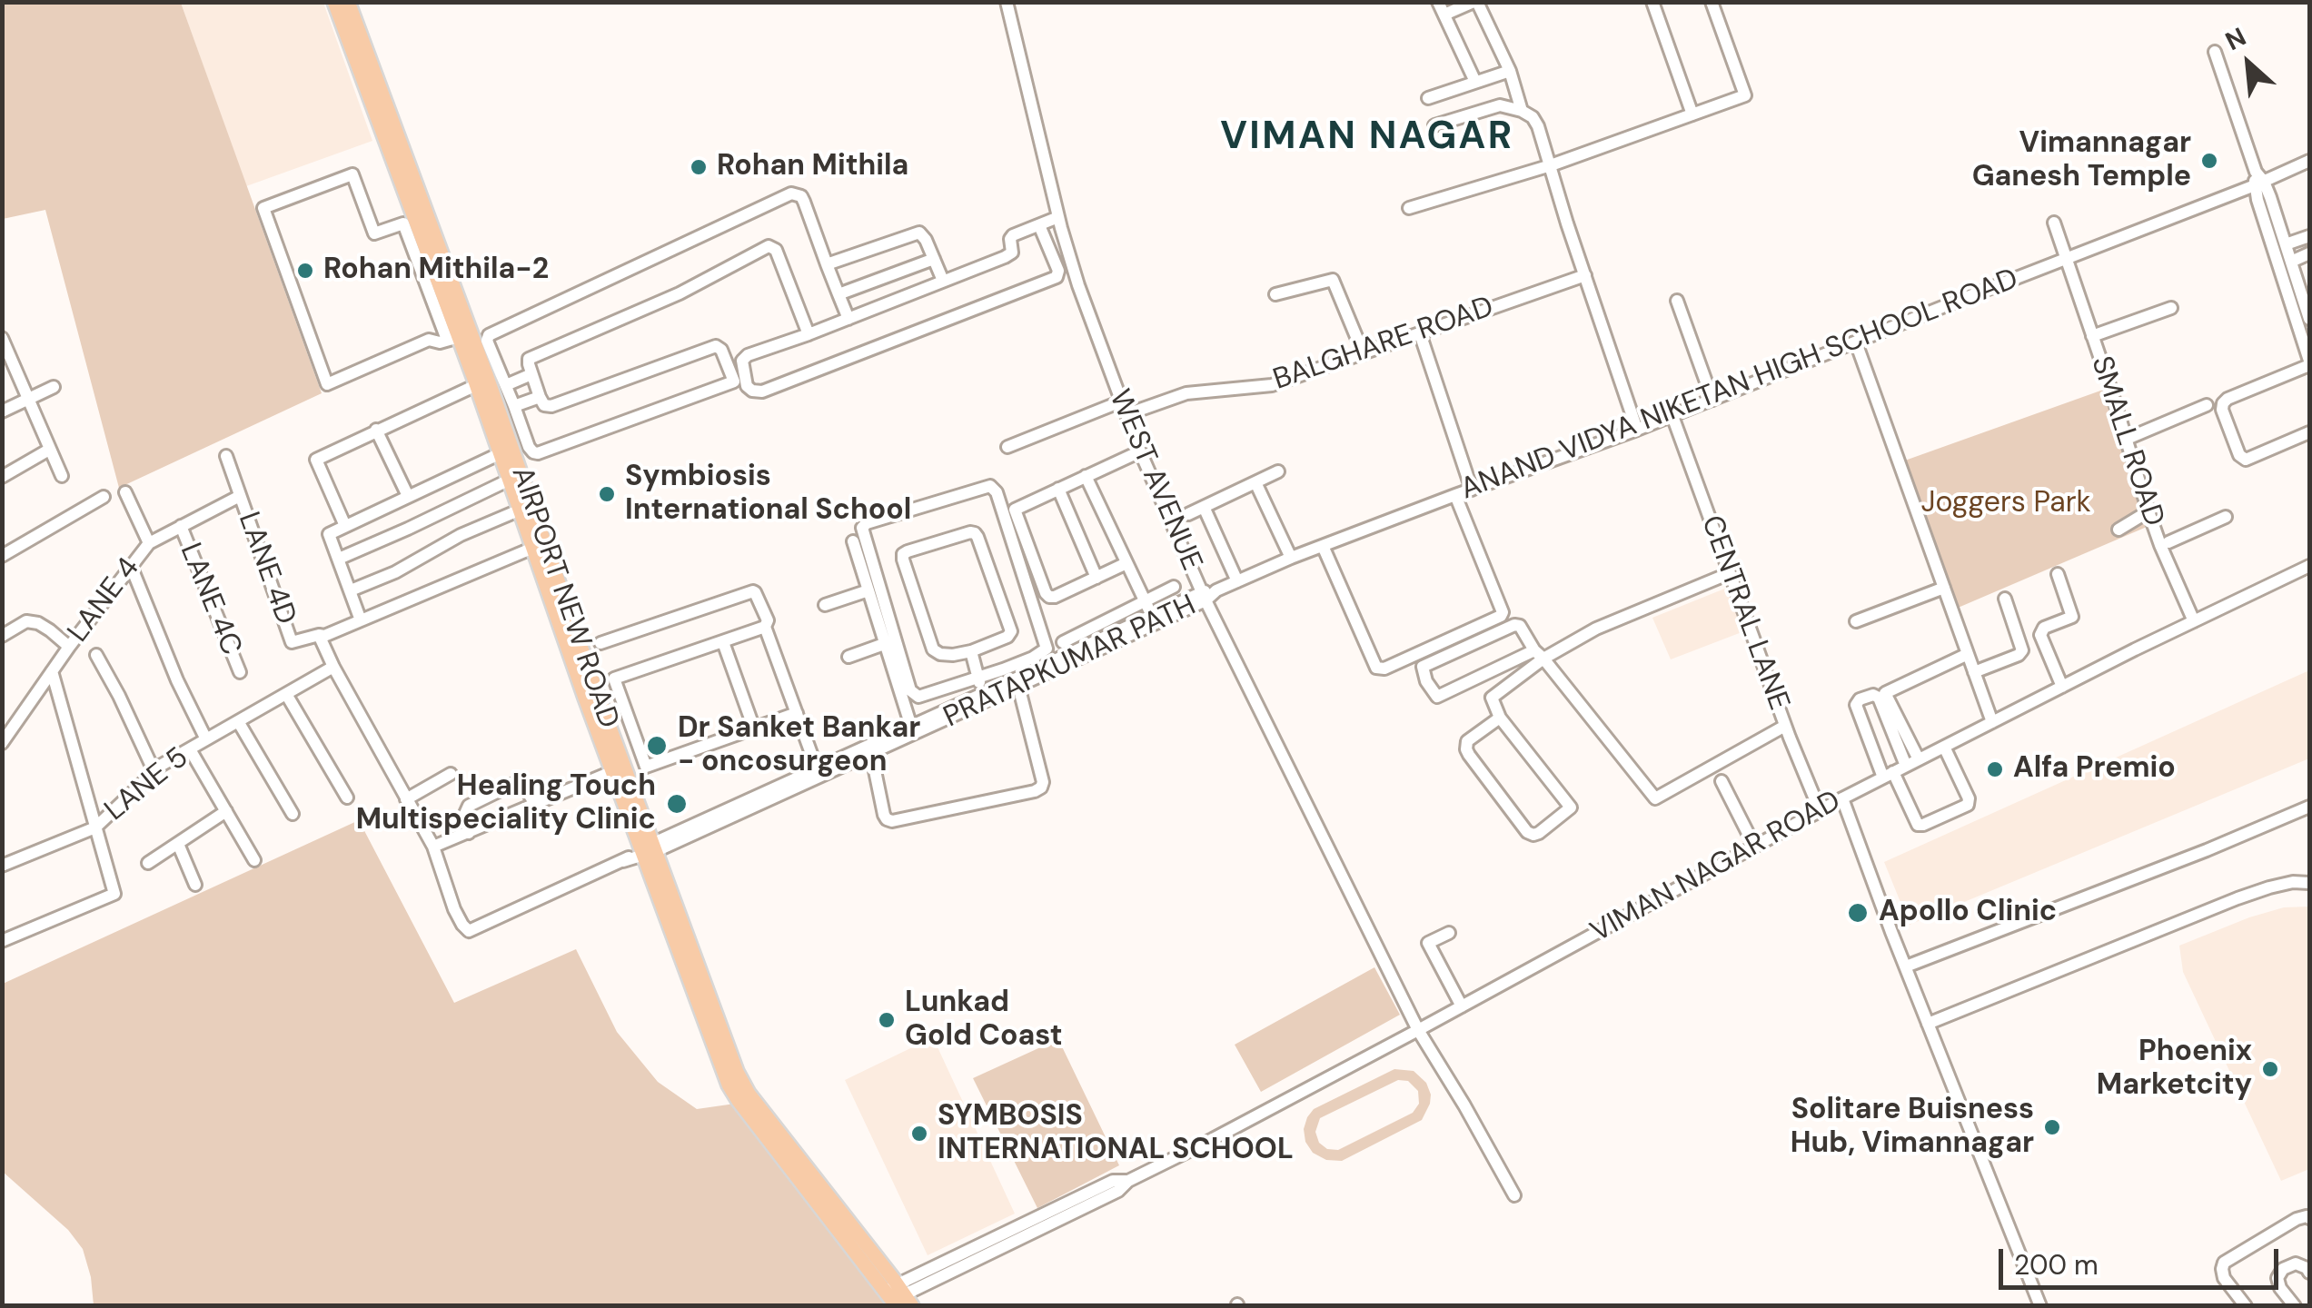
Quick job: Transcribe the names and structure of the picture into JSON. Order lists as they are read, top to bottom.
{
  "streets": {
    "main road": ["AIRPORT NEW ROAD"],
    "street": [
      "BALGHARE ROAD",
      "ANAND VIDYA NIKETAN HIGH SCHOOL ROAD",
      "SMALL ROAD",
      "WEST AVENUE",
      "LANE 4D",
      "LANE 4C",
      "LANE 4",
      "CENTRAL LANE",
      "PRATAPKUMAR PATH",
      "LANE 5",
      "VIMAN NAGAR ROAD"
    ]
  },
  "crossings": [
    ["BALGHARE ROAD", "WEST AVENUE"],
    ["ANAND VIDYA NIKETAN HIGH SCHOOL ROAD", "SMALL ROAD"],
    ["ANAND VIDYA NIKETAN HIGH SCHOOL ROAD", "CENTRAL LANE"],
    ["ANAND VIDYA NIKETAN HIGH SCHOOL ROAD", "PRATAPKUMAR PATH"],
    ["SMALL ROAD", "VIMAN NAGAR ROAD"],
    ["WEST AVENUE", "PRATAPKUMAR PATH"],
    ["WEST AVENUE", "VIMAN NAGAR ROAD"],
    ["LANE 4D", "LANE 4"],
    ["AIRPORT NEW ROAD", "PRATAPKUMAR PATH"],
    ["AIRPORT NEW ROAD", "VIMAN NAGAR ROAD"],
    ["LANE 4C", "LANE 4"],
    ["CENTRAL LANE", "VIMAN NAGAR ROAD"]
  ],
  "districts": ["VIMAN NAGAR"],
  "parks": ["Joggers Park"],
  "places": [
    "Vimannagar Ganesh Temple",
    "Rohan Mithila",
    "Rohan Mithila-2",
    "Symbiosis International School",
    "Dr Sanket Bankar - oncosurgeon",
    "Alfa Premio",
    "Healing Touch Multispeciality Clinic",
    "Apollo Clinic",
    "Lunkad Gold Coast",
    "Phoenix Marketcity",
    "Solitare Buisness Hub, Vimannagar",
    "SYMBOSIS INTERNATIONAL SCHOOL"
  ],
  "scale_bar": "200 m",
  "north": "top left"
}
